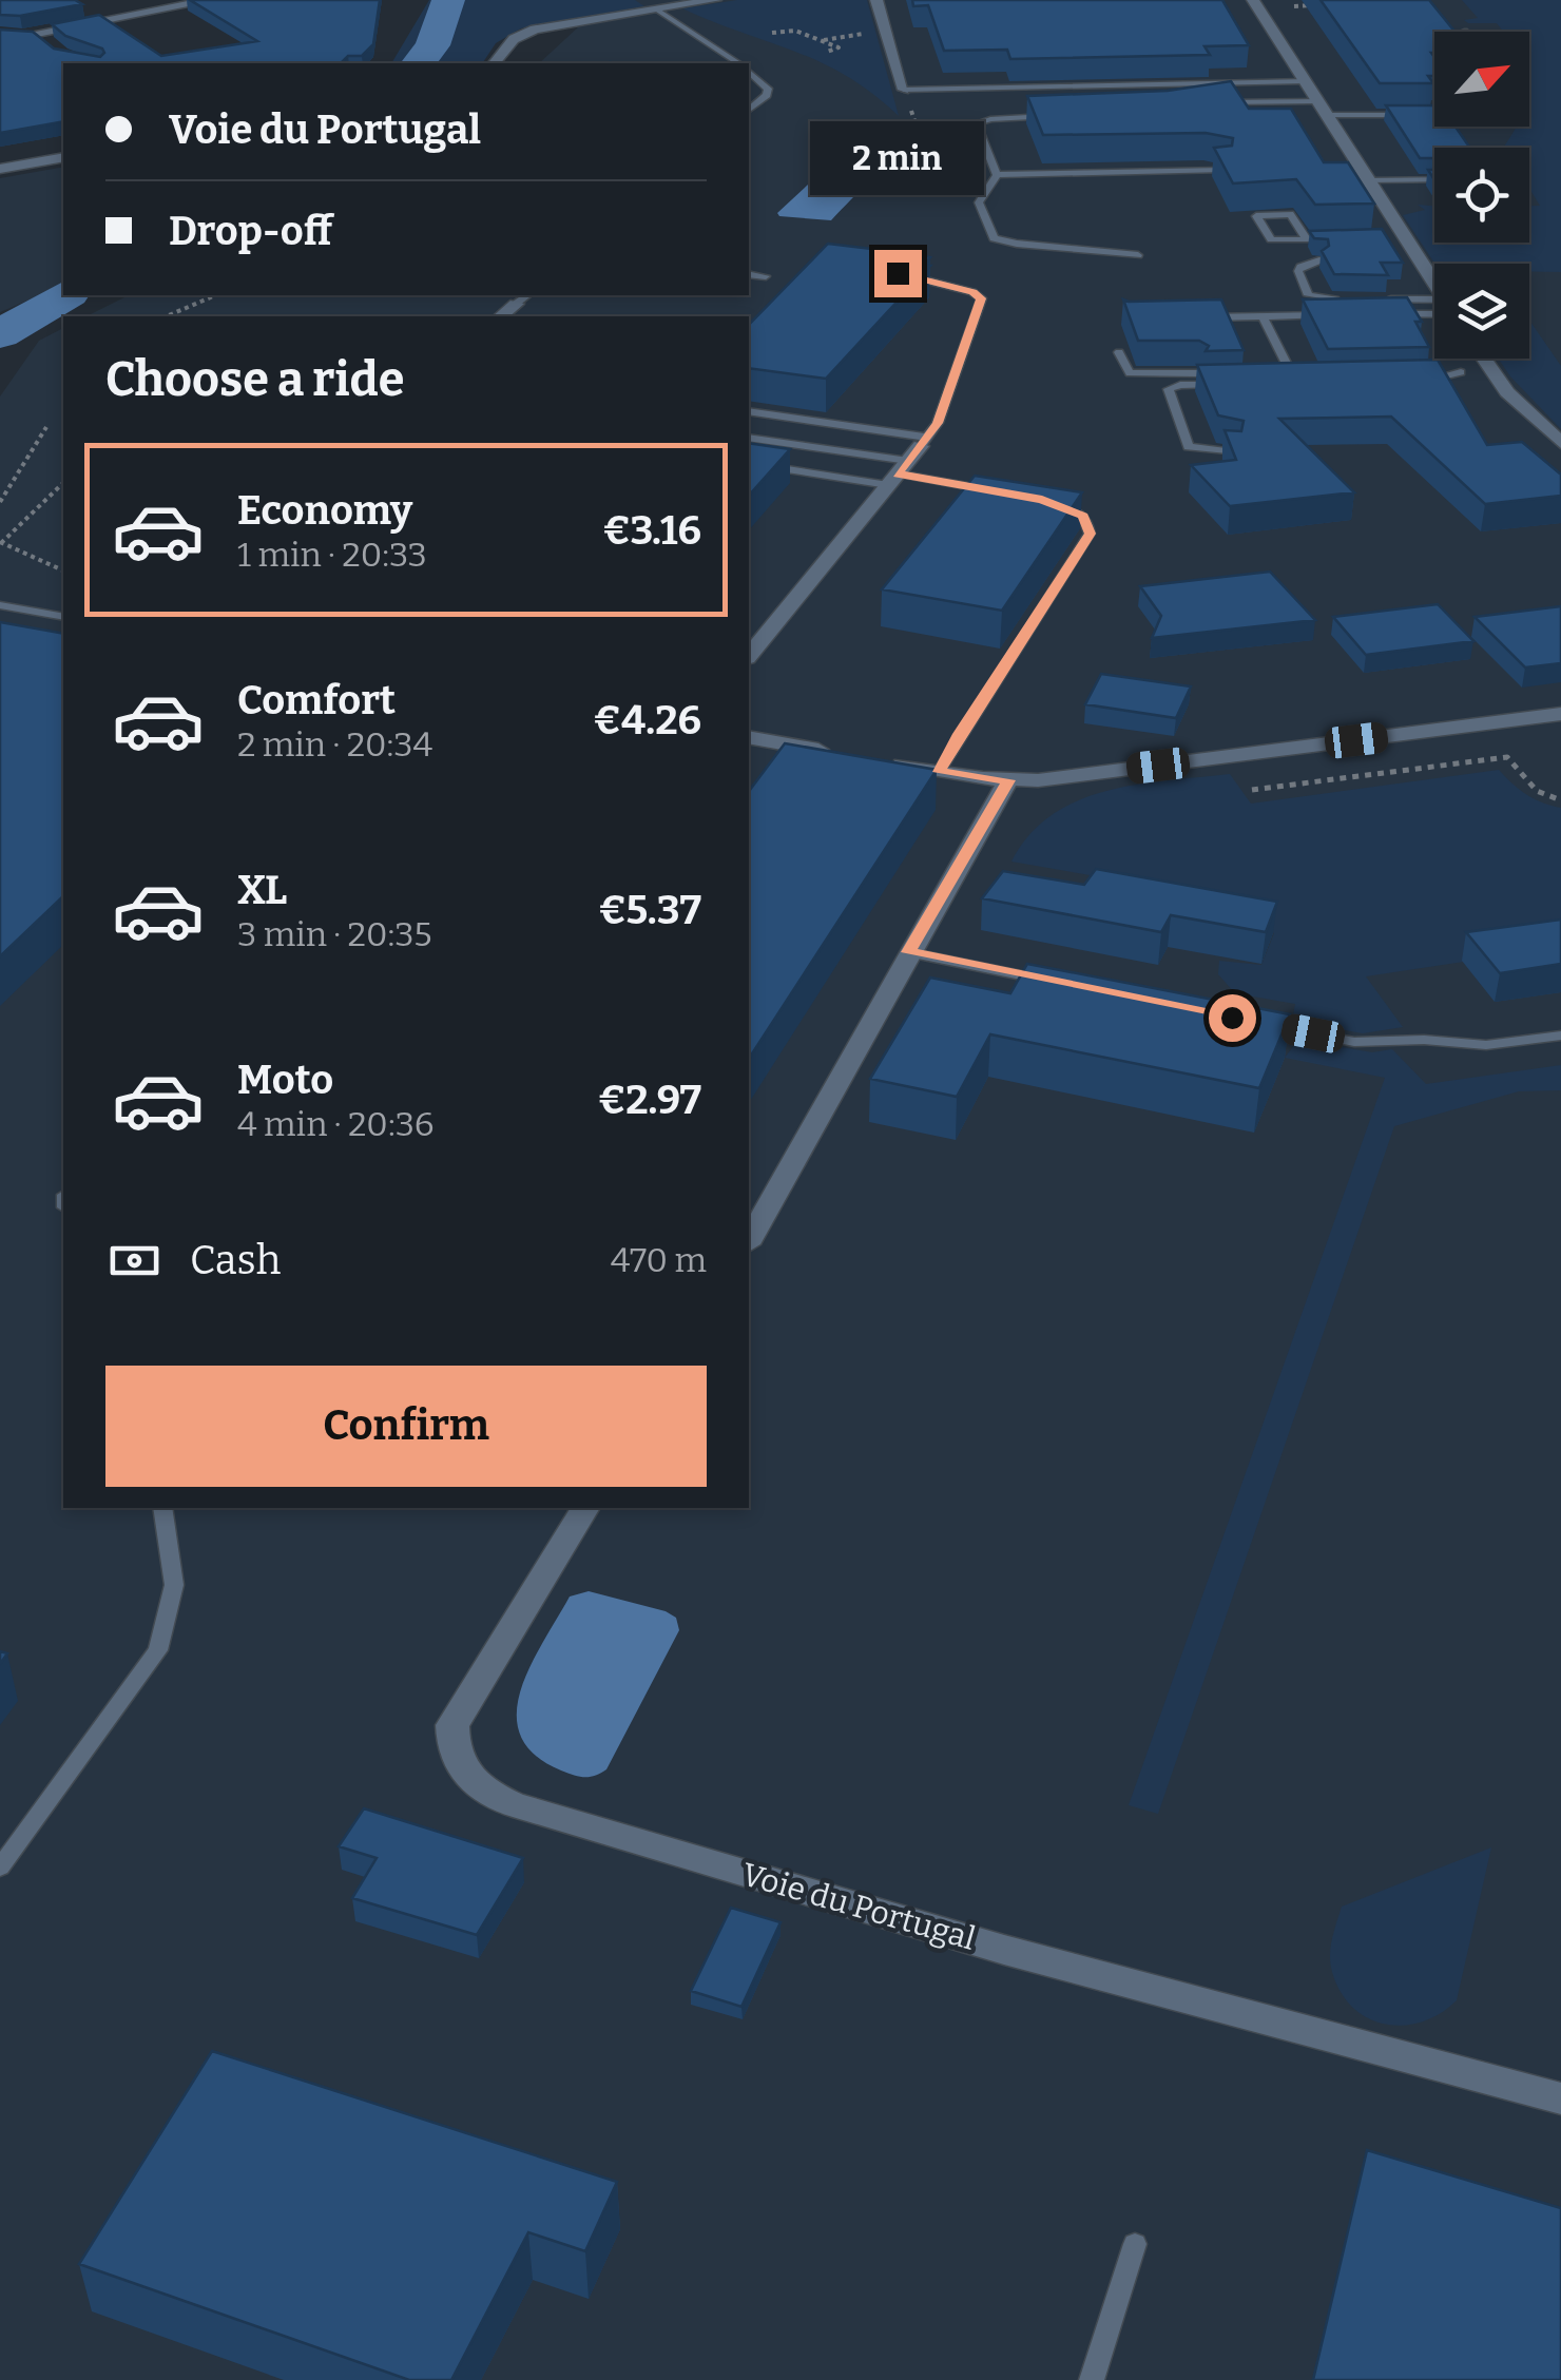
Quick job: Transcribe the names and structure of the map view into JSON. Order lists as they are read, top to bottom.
{
  "streets": {
    "street": ["Voie du Portugal"]
  },
  "north": "top right",
  "page": {
    "banner": ["Voie du Portugal", "Drop-off"],
    "bubble": "2 min",
    "heading": "Choose a ride",
    "list": [
      {
        "name": "Economy",
        "note": "1 min · 20:33",
        "value": "€3.16"
      },
      {
        "name": "Comfort",
        "note": "2 min · 20:34",
        "value": "€4.26"
      },
      {
        "name": "XL",
        "note": "3 min · 20:35",
        "value": "€5.37"
      },
      {
        "name": "Moto",
        "note": "4 min · 20:36",
        "value": "€2.97"
      }
    ],
    "pay": ["Cash", "470 m"],
    "buttons": "Confirm"
  }
}
